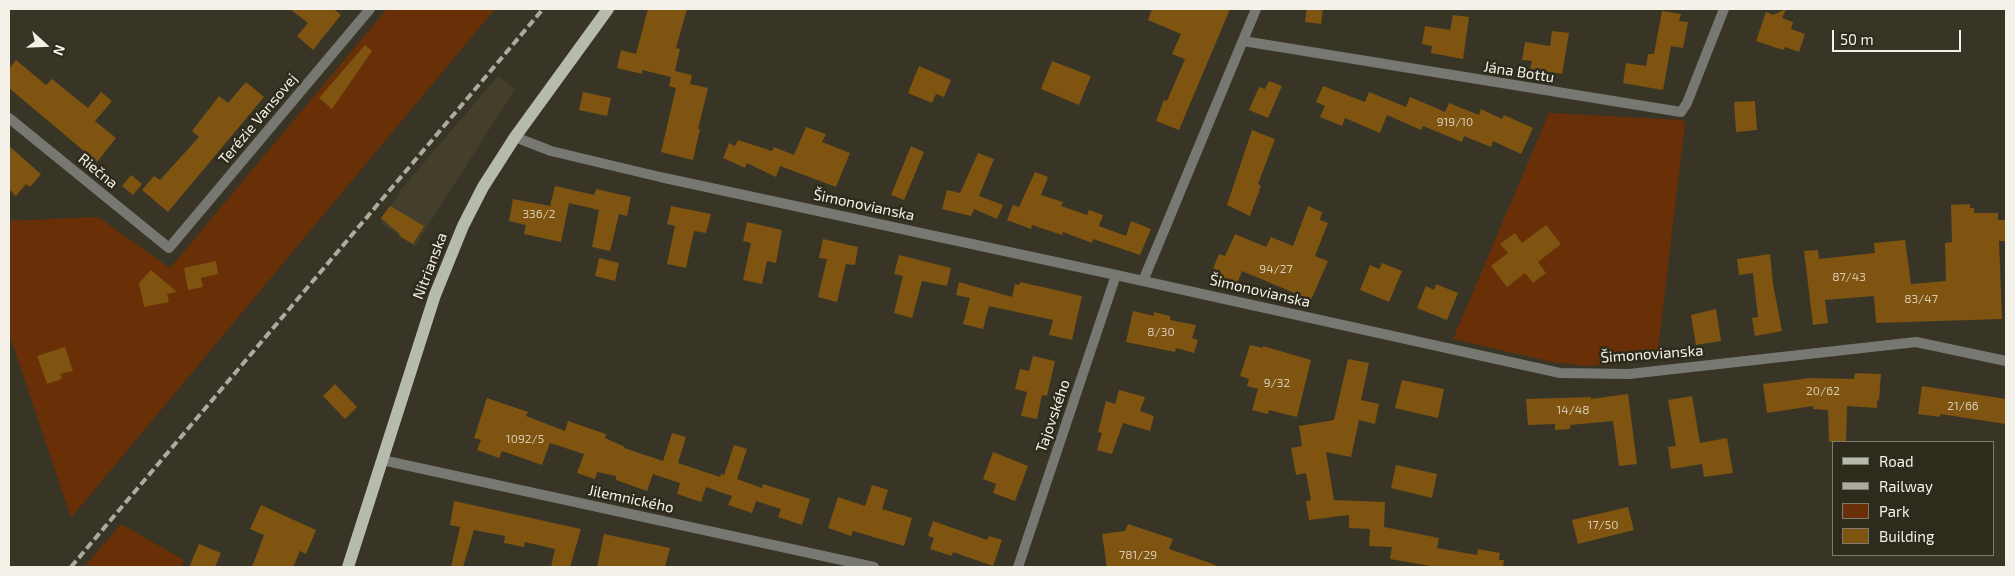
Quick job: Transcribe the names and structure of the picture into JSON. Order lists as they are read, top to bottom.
{
  "streets": {
    "main road": ["Nitrianska"],
    "street": [
      "Jána Bottu",
      "Terézie Vansovej",
      "Riečna",
      "Šimonovianska",
      "Tajovského",
      "Jilemnického"
    ]
  },
  "crossings": [
    ["Terézie Vansovej", "Riečna"],
    ["Šimonovianska", "Nitrianska"],
    ["Šimonovianska", "Tajovského"],
    ["Nitrianska", "Jilemnického"]
  ],
  "house_numbers": [
    "919/10",
    "336/2",
    "94/27",
    "87/43",
    "83/47",
    "8/30",
    "9/32",
    "20/62",
    "21/66",
    "14/48",
    "1092/5",
    "17/50",
    "781/29"
  ],
  "legend": [
    "Road",
    "Railway",
    "Park",
    "Building"
  ],
  "scale_bar": "50 m",
  "north": "right"
}
